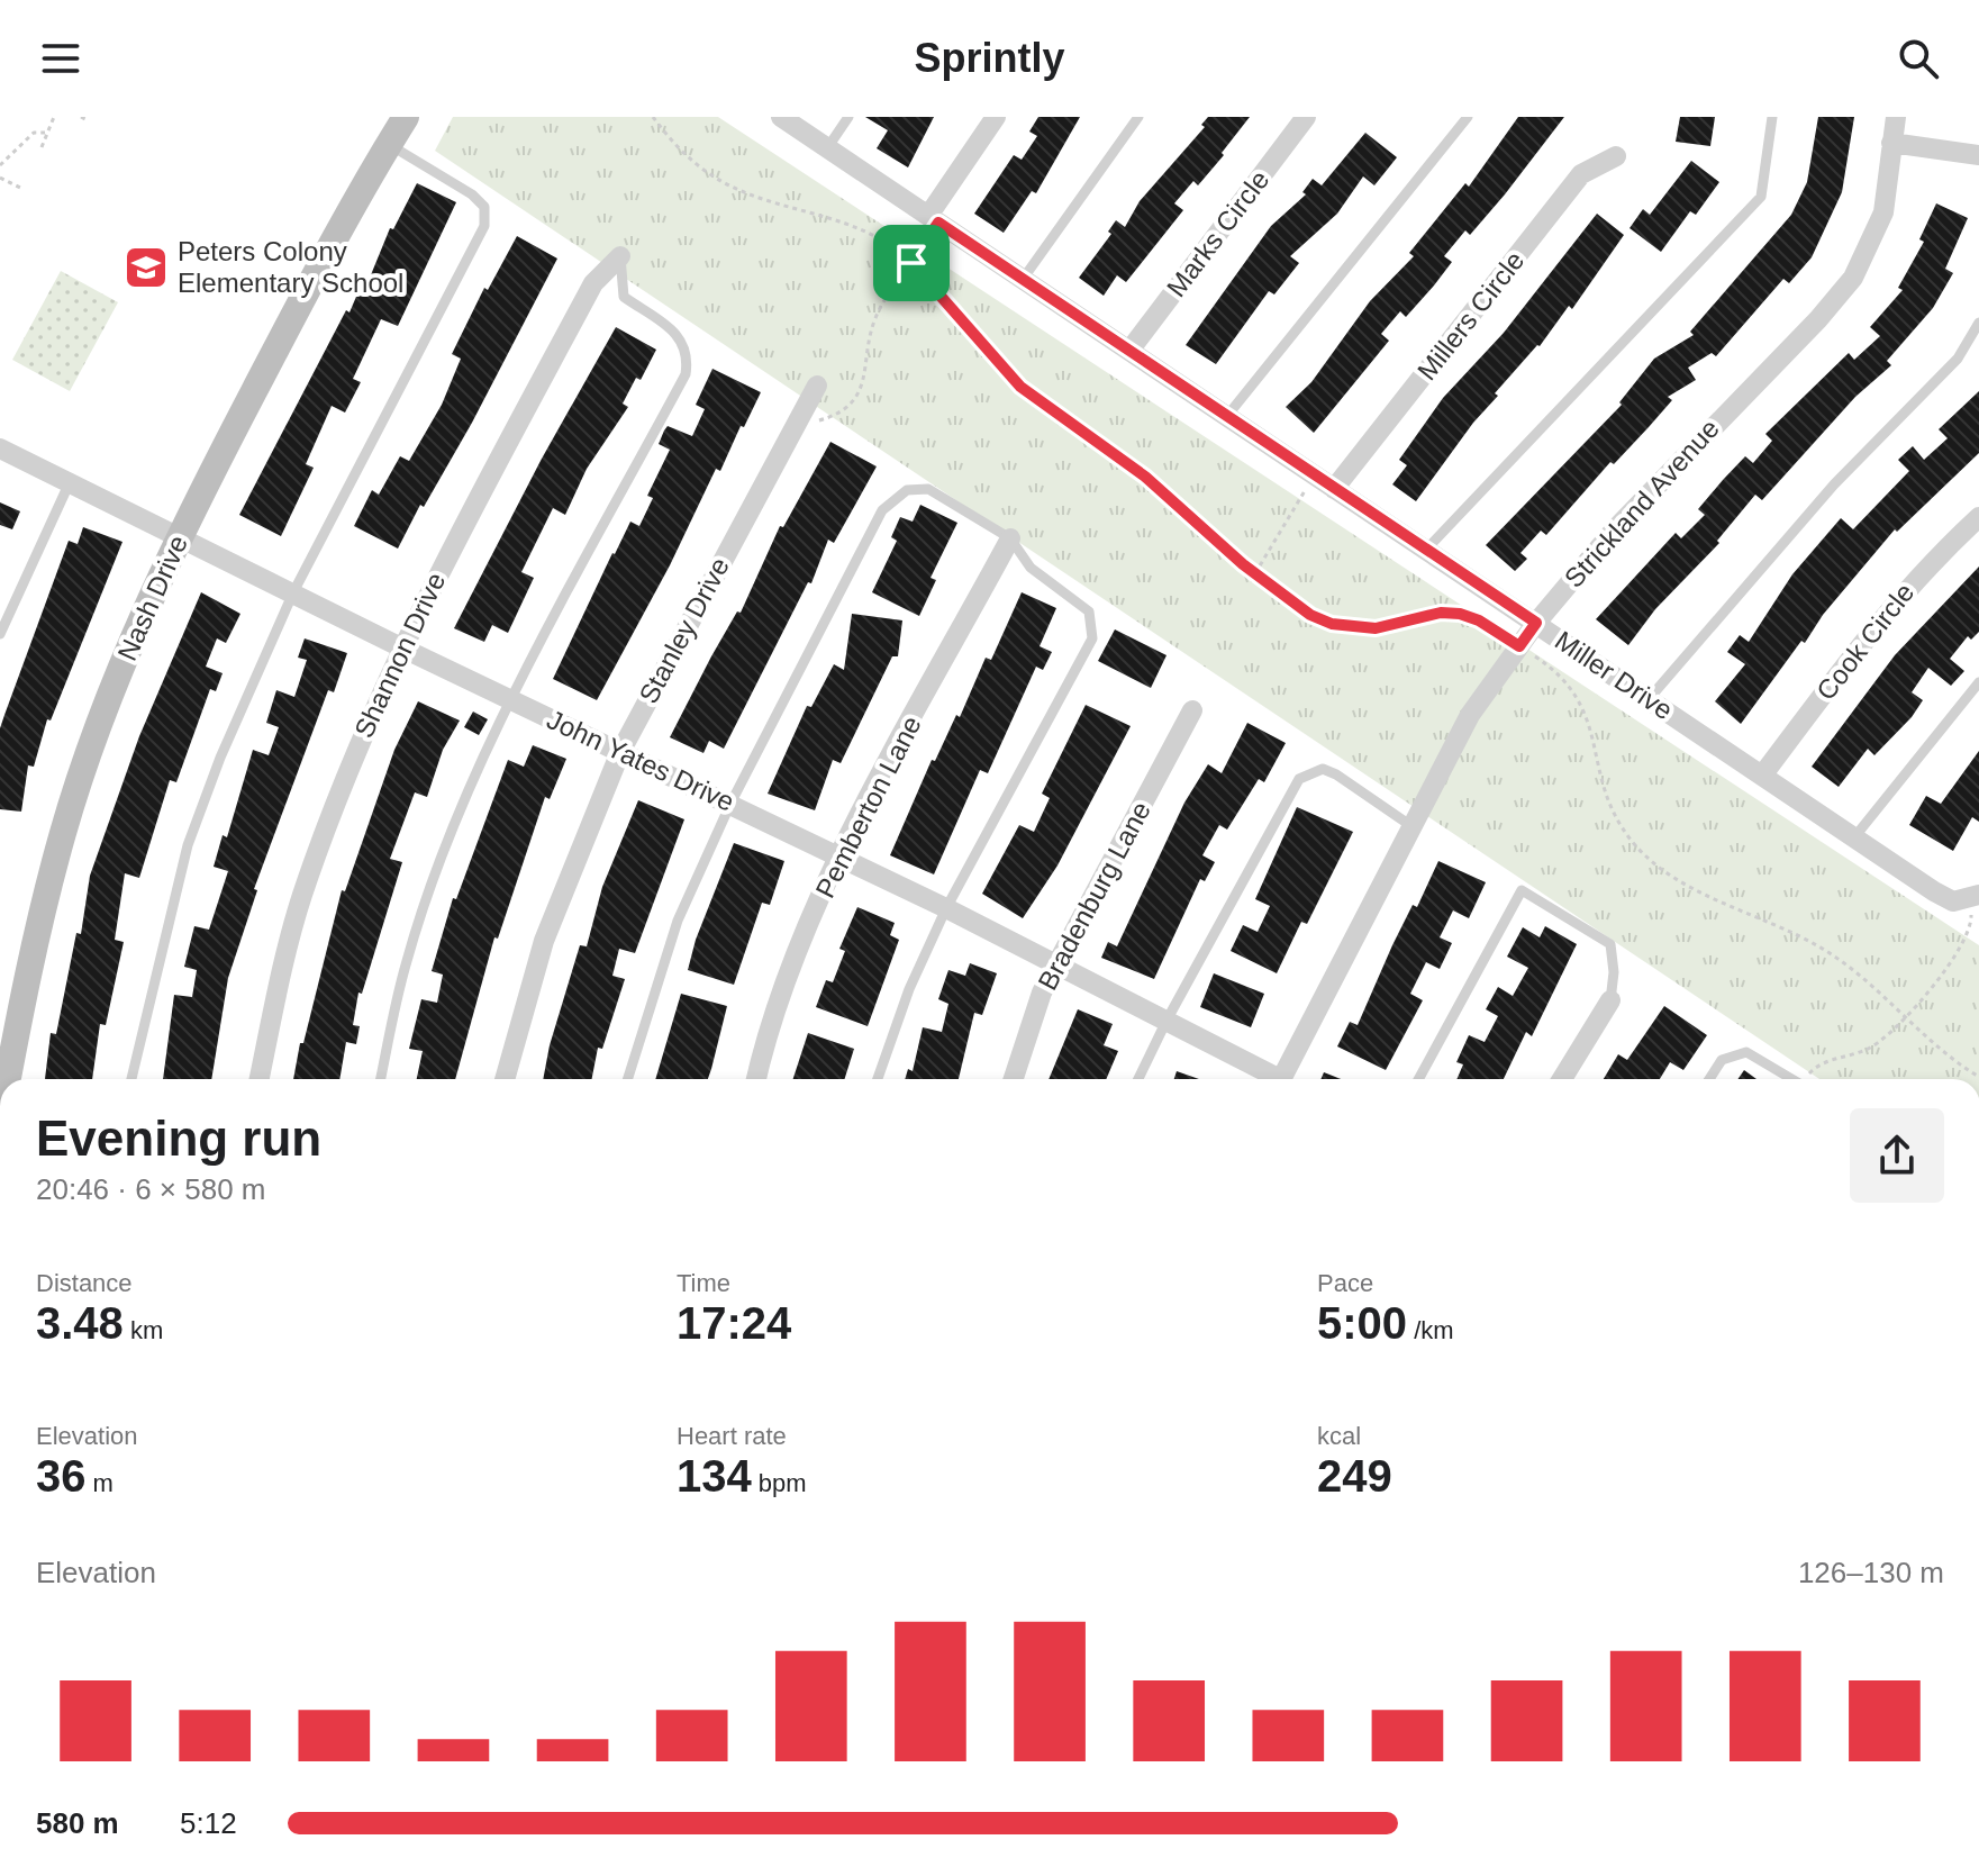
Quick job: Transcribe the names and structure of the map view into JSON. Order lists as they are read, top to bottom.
{
  "streets": {
    "street": [
      "Marks Circle",
      "Millers Circle",
      "Strickland Avenue",
      "Nash Drive",
      "Stanley Drive",
      "Cook Circle",
      "Shannon Drive",
      "Miller Drive",
      "John Yates Drive",
      "Pemberton Lane",
      "Bradenburg Lane"
    ]
  },
  "crossings": [
    ["Marks Circle", "Miller Drive"],
    ["Millers Circle", "Miller Drive"],
    ["Strickland Avenue", "Miller Drive"],
    ["Nash Drive", "John Yates Drive"],
    ["Stanley Drive", "John Yates Drive"],
    ["Cook Circle", "Miller Drive"],
    ["Shannon Drive", "John Yates Drive"],
    ["John Yates Drive", "Pemberton Lane"],
    ["John Yates Drive", "Bradenburg Lane"]
  ],
  "places": {
    "school or university": ["Peters Colony Elementary School"]
  },
  "page": {
    "header": "Sprintly",
    "heading": ["Evening run", "20:46 · 6 × 580 m"],
    "stats": [
      ["Distance", "3.48 km"],
      ["Time", "17:24"],
      ["Pace", "5:00 /km"],
      ["Elevation", "36 m"],
      ["Heart rate", "134 bpm"],
      ["kcal", "249"]
    ],
    "chart": ["Elevation", "126–130 m"],
    "list": [
      {
        "name": "580 m",
        "note": "5:12"
      }
    ]
  }
}
